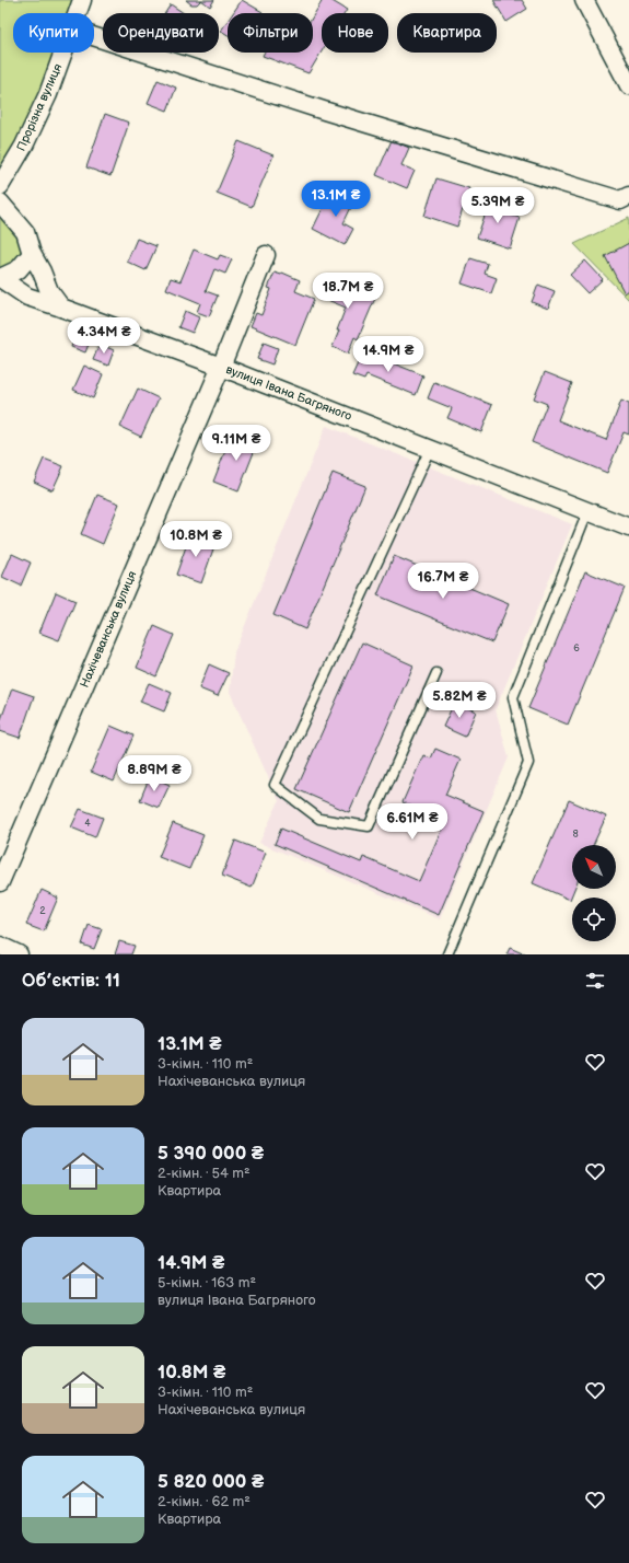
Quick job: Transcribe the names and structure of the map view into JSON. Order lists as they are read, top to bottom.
{
  "streets": {
    "street": ["Прорізна вулиця", "вулиця Івана Багряного", "Нахічеванська вулиця"]
  },
  "crossings": [
    ["вулиця Івана Багряного", "Нахічеванська вулиця"]
  ],
  "house_numbers": [
    "6",
    "4",
    "8",
    "2"
  ],
  "north": "top left",
  "page": {
    "chip": [
      "Купити",
      "Орендувати",
      "Фільтри",
      "Нове",
      "Квартира"
    ],
    "price": [
      "13.1M ₴",
      "5.39M ₴",
      "18.7M ₴",
      "4.34M ₴",
      "14.9M ₴",
      "9.11M ₴",
      "10.8M ₴",
      "16.7M ₴",
      "5.82M ₴",
      "8.89M ₴",
      "6.61M ₴"
    ],
    "heading": "Об’єктів: 11",
    "list": [
      {
        "name": "13.1M ₴",
        "note": "3-кімн. · 110 m² · Нахічеванська вулиця"
      },
      {
        "name": "5 390 000 ₴",
        "note": "2-кімн. · 54 m² · Квартира"
      },
      {
        "name": "14.9M ₴",
        "note": "5-кімн. · 163 m² · вулиця Івана Багряного"
      },
      {
        "name": "10.8M ₴",
        "note": "3-кімн. · 110 m² · Нахічеванська вулиця"
      },
      {
        "name": "5 820 000 ₴",
        "note": "2-кімн. · 62 m² · Квартира"
      }
    ]
  }
}
